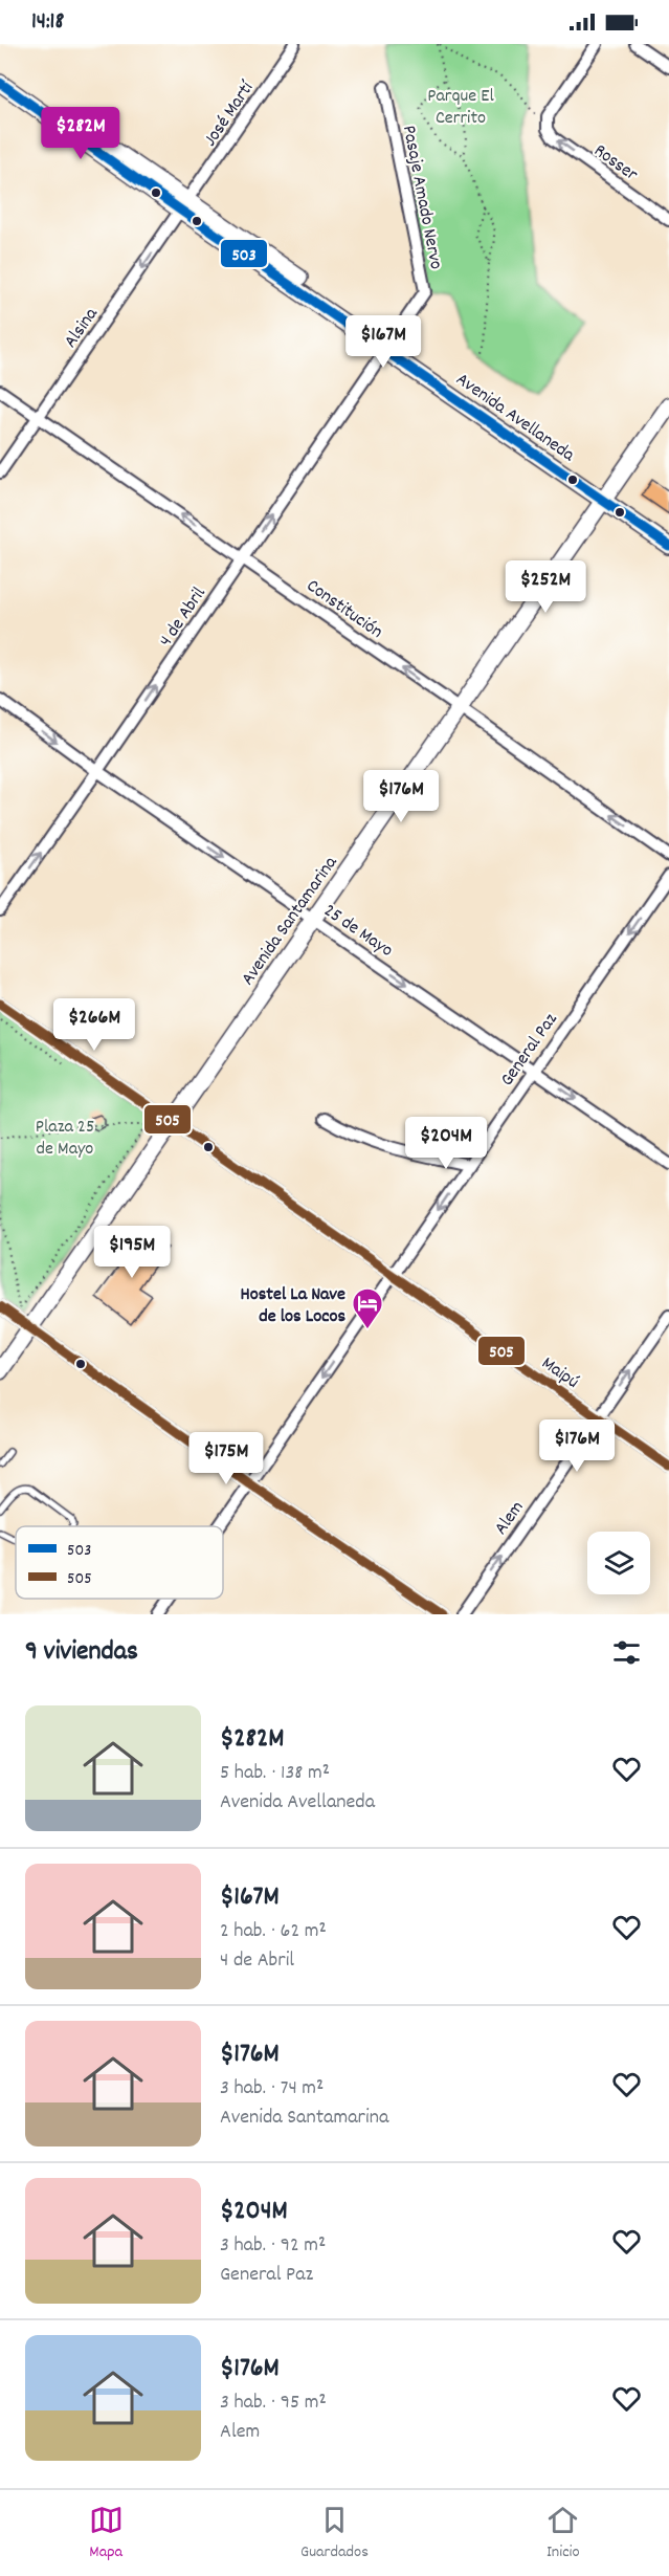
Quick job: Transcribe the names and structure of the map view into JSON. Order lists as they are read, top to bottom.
{
  "streets": {
    "main road": ["Avenida Avellaneda", "Avenida Santamarina"],
    "street": [
      "José Martí",
      "Rosser",
      "Pasaje Amado Nervo",
      "Alsina",
      "Constitución",
      "4 de Abril",
      "25 de Mayo",
      "General Paz",
      "Maipú",
      "Alem"
    ]
  },
  "crossings": [
    ["José Martí", "Alsina"],
    ["José Martí", "Avenida Avellaneda"],
    ["Pasaje Amado Nervo", "Avenida Avellaneda"],
    ["Pasaje Amado Nervo", "4 de Abril"],
    ["Alsina", "Avenida Avellaneda"],
    ["Alsina", "Constitución"],
    ["Avenida Avellaneda", "4 de Abril"],
    ["Avenida Avellaneda", "Avenida Santamarina"],
    ["Constitución", "4 de Abril"],
    ["Constitución", "Avenida Santamarina"],
    ["4 de Abril", "25 de Mayo"],
    ["Avenida Santamarina", "25 de Mayo"],
    ["Avenida Santamarina", "Maipú"],
    ["25 de Mayo", "General Paz"],
    ["General Paz", "Maipú"],
    ["Maipú", "Alem"]
  ],
  "one_way": [
    "Rosser",
    "Alsina",
    "Constitución",
    "4 de Abril",
    "25 de Mayo",
    "General Paz",
    "Alem"
  ],
  "parks": ["Parque El Cerrito", "Plaza 25 de Mayo"],
  "places": {
    "hotel": ["Hostel La Nave de los Locos"]
  },
  "lines": ["transit line 503", "transit line 505"],
  "legend": ["503", "505"],
  "page": {
    "status": "14:18",
    "price": [
      "$282M",
      "$167M",
      "$252M",
      "$176M",
      "$266M",
      "$204M",
      "$195M",
      "$176M",
      "$175M"
    ],
    "heading": "9 viviendas",
    "list": [
      {
        "name": "$282M",
        "note": "5 hab. · 138 m² · Avenida Avellaneda"
      },
      {
        "name": "$167M",
        "note": "2 hab. · 62 m² · 4 de Abril"
      },
      {
        "name": "$176M",
        "note": "3 hab. · 74 m² · Avenida Santamarina"
      },
      {
        "name": "$204M",
        "note": "3 hab. · 92 m² · General Paz"
      },
      {
        "name": "$176M",
        "note": "3 hab. · 95 m² · Alem"
      }
    ],
    "tabs": ["Mapa", "Guardados", "Inicio"]
  }
}
